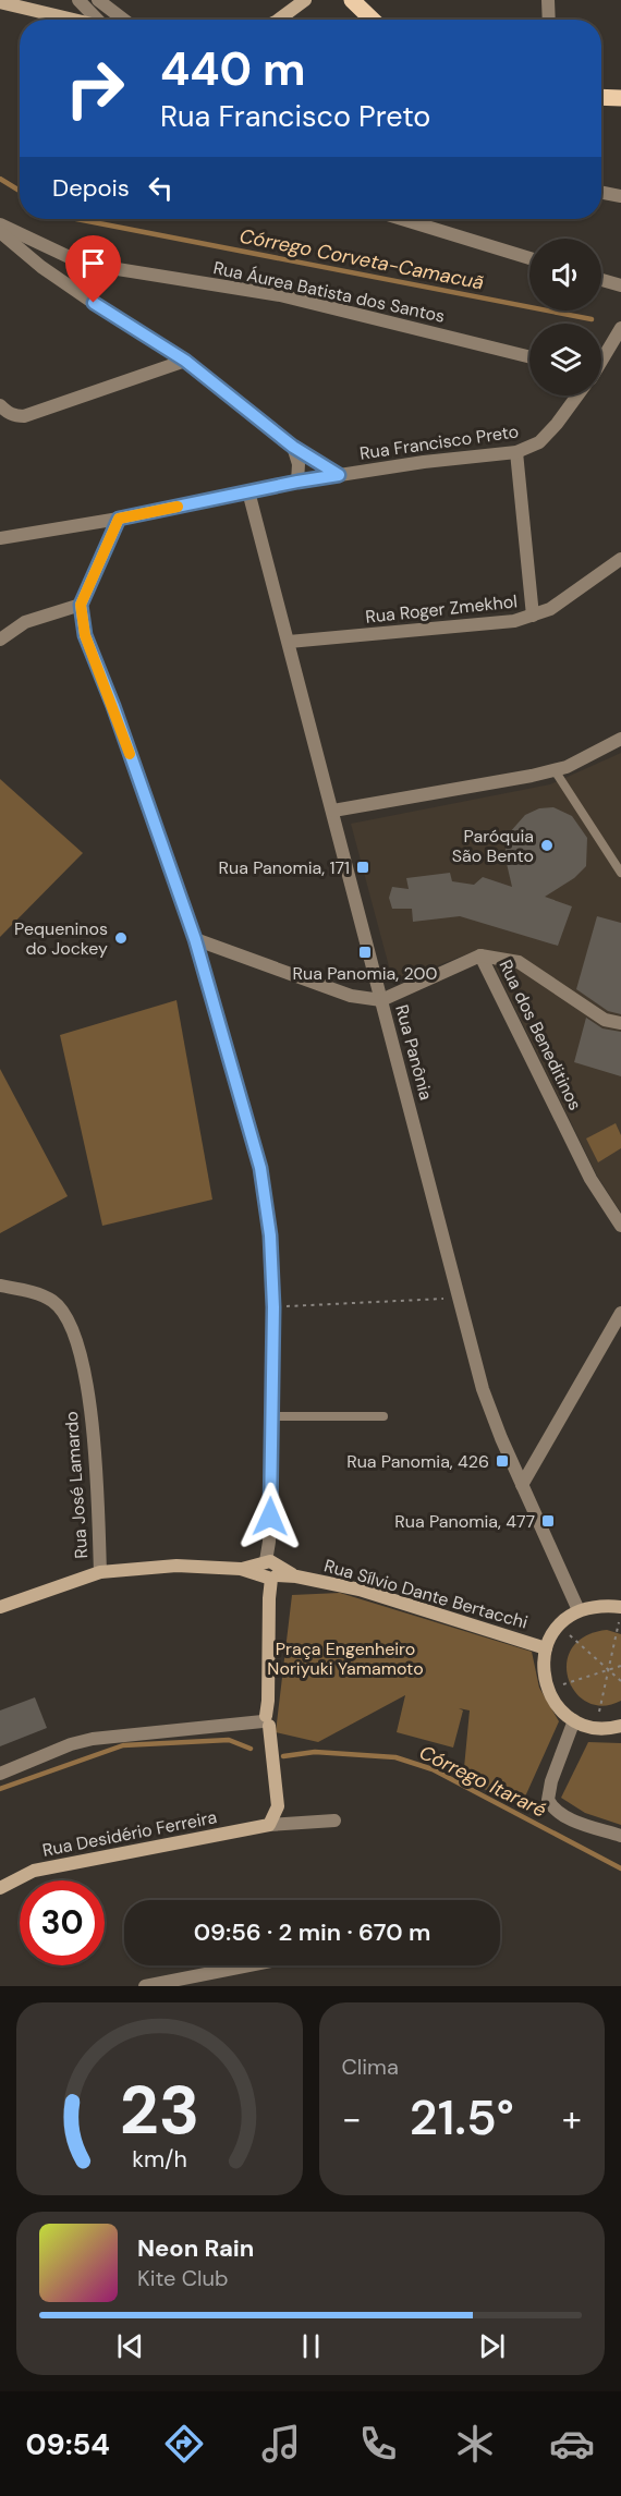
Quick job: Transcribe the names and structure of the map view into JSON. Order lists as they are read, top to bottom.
{
  "streets": {
    "street": [
      "Rua Áurea Batista dos Santos",
      "Rua Francisco Preto",
      "Rua Roger Zmekhol",
      "Rua dos Beneditinos",
      "Rua Panônia",
      "Rua José Lamardo",
      "Rua Sílvio Dante Bertacchi",
      "Rua Desidério Ferreira"
    ]
  },
  "crossings": [
    ["Rua Francisco Preto", "Rua Panônia"],
    ["Rua Roger Zmekhol", "Rua Panônia"],
    ["Rua dos Beneditinos", "Rua Panônia"],
    ["Rua José Lamardo", "Rua Sílvio Dante Bertacchi"]
  ],
  "water": ["Córrego Corveta-Camacuã", "Córrego Itararé"],
  "parks": ["Praça Engenheiro Noriyuki Yamamoto"],
  "places": {
    "other": ["Paróquia São Bento", "Pequeninos do Jockey"],
    "transit": [
      "Rua Panomia, 171",
      "Rua Panomia, 200",
      "Rua Panomia, 426",
      "Rua Panomia, 477"
    ]
  },
  "page": {
    "turn": ["440 m", "Rua Francisco Preto"],
    "then": "Depois",
    "limit": "30",
    "trip": "09:56 · 2 min · 670 m",
    "tile": "Clima",
    "heat": ["−", "21.5°", "+"],
    "song": ["Neon Rain", "Kite Club"],
    "tabs": "09:54",
    "gauge": ["23", "km/h"]
  }
}
